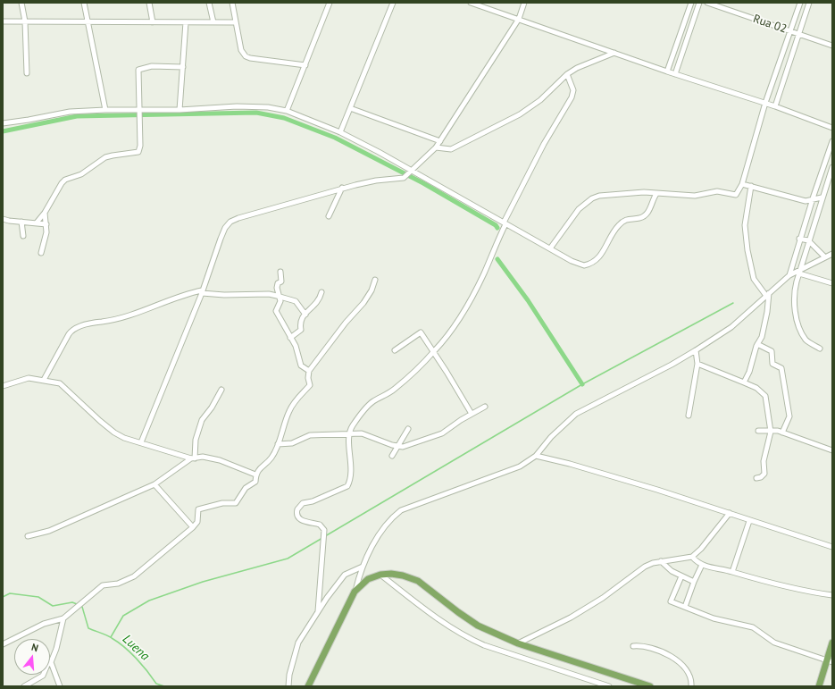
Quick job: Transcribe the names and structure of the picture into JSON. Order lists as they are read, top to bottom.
{
  "streets": {
    "street": ["Rua 02"]
  },
  "water": ["Luena"],
  "north": "top"
}
